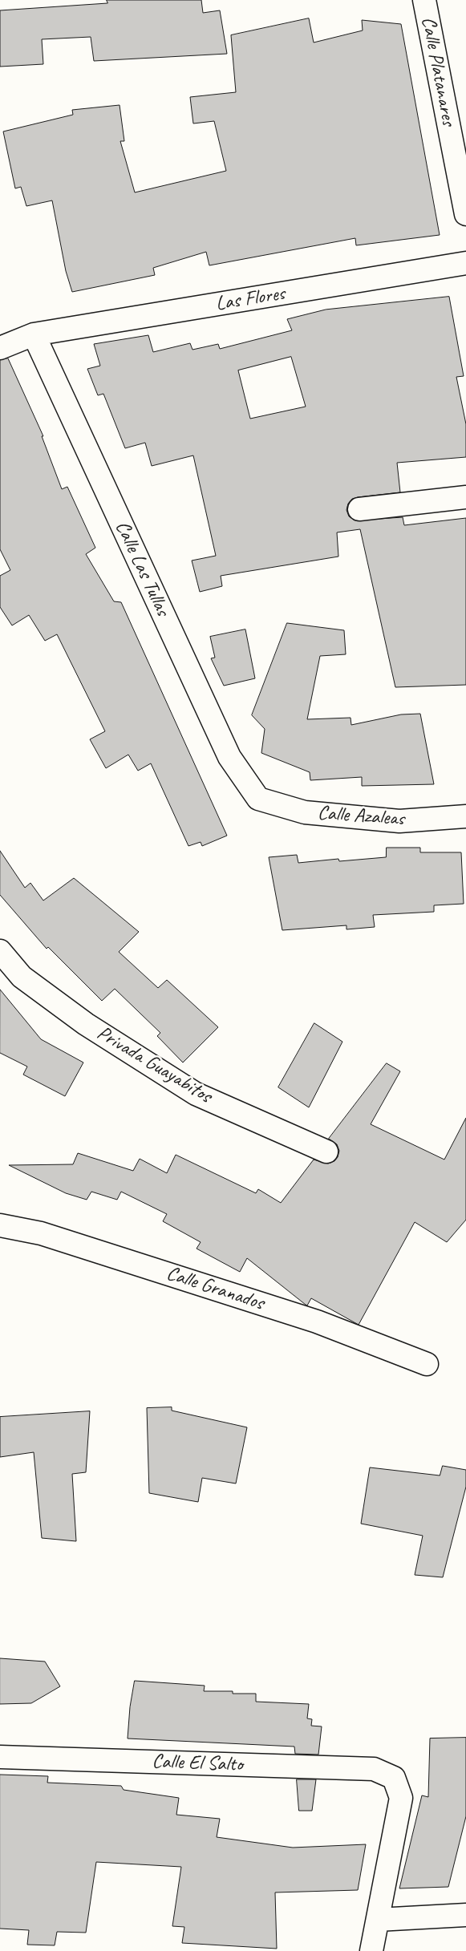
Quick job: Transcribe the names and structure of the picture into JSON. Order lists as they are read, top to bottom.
{
  "streets": {
    "street": [
      "Calle Platanares",
      "Las Flores",
      "Calle Las Tullas",
      "Calle Azaleas",
      "Privada Guayabitos",
      "Calle Granados",
      "Calle El Salto"
    ]
  },
  "crossings": [
    ["Las Flores", "Calle Las Tullas"],
    ["Calle Las Tullas", "Calle Azaleas"]
  ]
}
